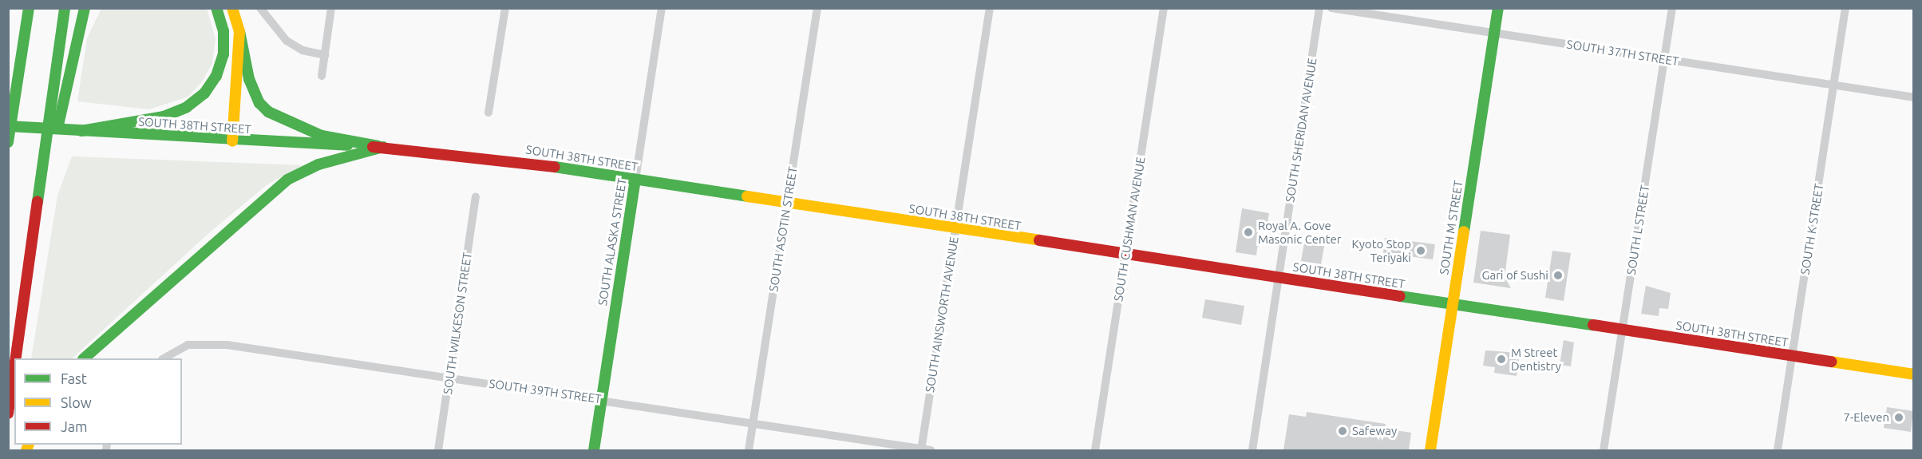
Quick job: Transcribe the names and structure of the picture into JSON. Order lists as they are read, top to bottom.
{
  "streets": {
    "main road": ["SOUTH 38TH STREET", "SOUTH M STREET", "SOUTH ALASKA STREET"],
    "street": [
      "SOUTH 37TH STREET",
      "SOUTH SHERIDAN AVENUE",
      "SOUTH ASOTIN STREET",
      "SOUTH CUSHMAN AVENUE",
      "SOUTH K STREET",
      "SOUTH L STREET",
      "SOUTH AINSWORTH AVENUE",
      "SOUTH WILKESON STREET",
      "SOUTH 39TH STREET"
    ]
  },
  "crossings": [
    ["SOUTH 37TH STREET", "SOUTH M STREET"],
    ["SOUTH 37TH STREET", "SOUTH K STREET"],
    ["SOUTH 37TH STREET", "SOUTH L STREET"],
    ["SOUTH 38TH STREET", "SOUTH SHERIDAN AVENUE"],
    ["SOUTH 38TH STREET", "SOUTH M STREET"],
    ["SOUTH 38TH STREET", "SOUTH ASOTIN STREET"],
    ["SOUTH 38TH STREET", "SOUTH CUSHMAN AVENUE"],
    ["SOUTH 38TH STREET", "SOUTH K STREET"],
    ["SOUTH 38TH STREET", "SOUTH L STREET"],
    ["SOUTH 38TH STREET", "SOUTH ALASKA STREET"],
    ["SOUTH 38TH STREET", "SOUTH AINSWORTH AVENUE"],
    ["SOUTH ASOTIN STREET", "SOUTH 39TH STREET"],
    ["SOUTH ALASKA STREET", "SOUTH 39TH STREET"],
    ["SOUTH AINSWORTH AVENUE", "SOUTH 39TH STREET"],
    ["SOUTH WILKESON STREET", "SOUTH 39TH STREET"]
  ],
  "places": [
    "Royal A. Gove Masonic Center",
    "Kyoto Stop Teriyaki",
    "Gari of Sushi",
    "M Street Dentistry",
    "7-Eleven",
    "Safeway"
  ],
  "legend": ["Fast", "Slow", "Jam"]
}
